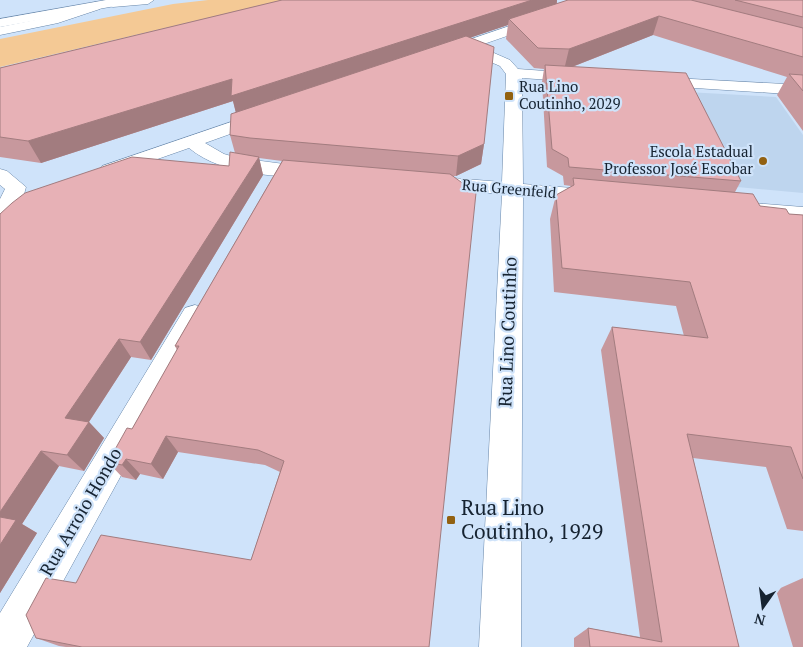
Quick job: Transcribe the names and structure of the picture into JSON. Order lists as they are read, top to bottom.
{
  "streets": {
    "main road": ["Rua Greenfeld", "Rua Lino Coutinho", "Rua Arroio Hondo"]
  },
  "crossings": [
    ["Rua Greenfeld", "Rua Lino Coutinho"]
  ],
  "places": {
    "transit": ["Rua Lino Coutinho, 2029", "Rua Lino Coutinho, 1929"],
    "other": ["Escola Estadual Professor José Escobar"]
  },
  "north": "bottom"
}
